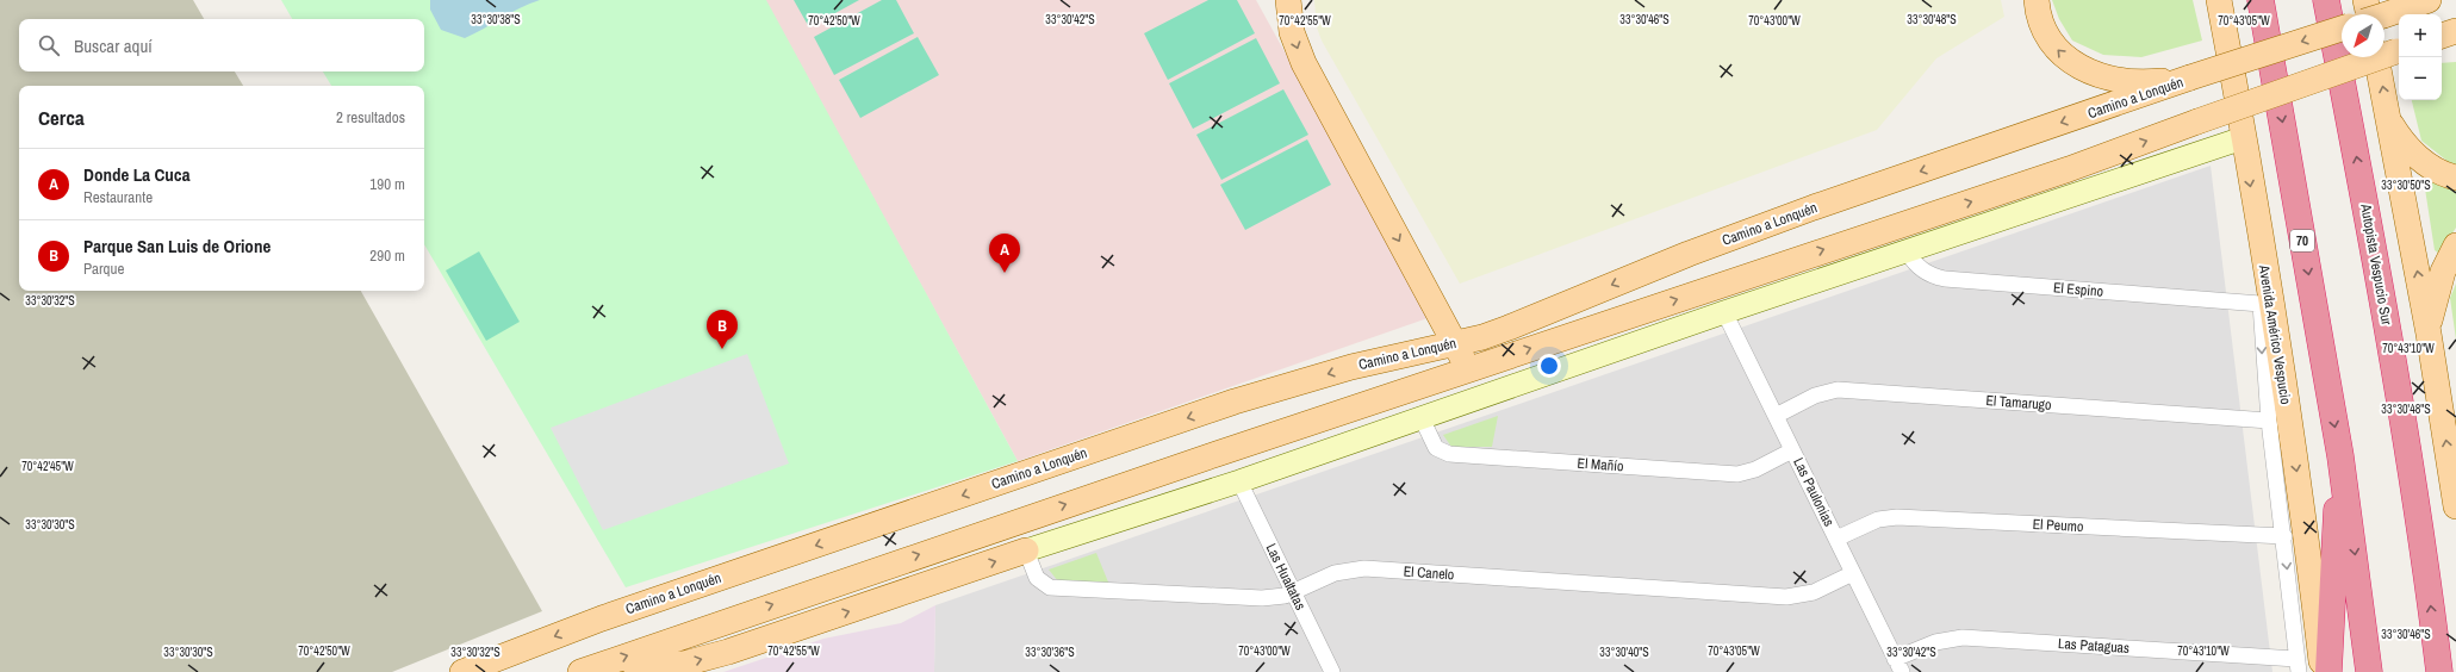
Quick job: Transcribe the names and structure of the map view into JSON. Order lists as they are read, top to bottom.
{
  "streets": {
    "highway": ["70", "Autopista Vespucio Sur"],
    "main road": ["Camino a Lonquén", "Avenida Américo Vespucio"],
    "street": [
      "El Espino",
      "El Tamarugo",
      "El Mañío",
      "Las Paulonias",
      "El Peumo",
      "El Canelo",
      "Las Hualtatas",
      "Las Pataguas"
    ]
  },
  "crossings": [
    ["El Espino", "Avenida Américo Vespucio"],
    ["Avenida Américo Vespucio", "El Tamarugo"],
    ["Avenida Américo Vespucio", "El Peumo"],
    ["Avenida Américo Vespucio", "Las Pataguas"],
    ["El Tamarugo", "Las Paulonias"],
    ["El Mañío", "Las Paulonias"],
    ["Las Paulonias", "El Peumo"],
    ["Las Paulonias", "El Canelo"],
    ["Las Paulonias", "Las Pataguas"],
    ["El Canelo", "Las Hualtatas"]
  ],
  "north": "bottom left",
  "page": {
    "map_buttons": ["+", "−"],
    "search": "Buscar aquí",
    "heading": ["Cerca", "2 resultados"],
    "list": [
      {
        "mark": "A",
        "name": "Donde La Cuca",
        "note": "Restaurante",
        "value": "190 m"
      },
      {
        "mark": "B",
        "name": "Parque San Luis de Orione",
        "note": "Parque",
        "value": "290 m"
      }
    ],
    "pins": ["A", "B"]
  },
  "coordinates": [
    "33°30'38\"S",
    "33°30'42\"S",
    "33°30'46\"S",
    "33°30'48\"S",
    "70°42'50\"W",
    "70°42'55\"W",
    "70°43'00\"W",
    "70°43'05\"W",
    "33°30'50\"S",
    "33°30'32\"S",
    "70°43'10\"W",
    "70°42'45\"W",
    "33°30'30\"S",
    "33°30'36\"S",
    "33°30'40\"S"
  ]
}
